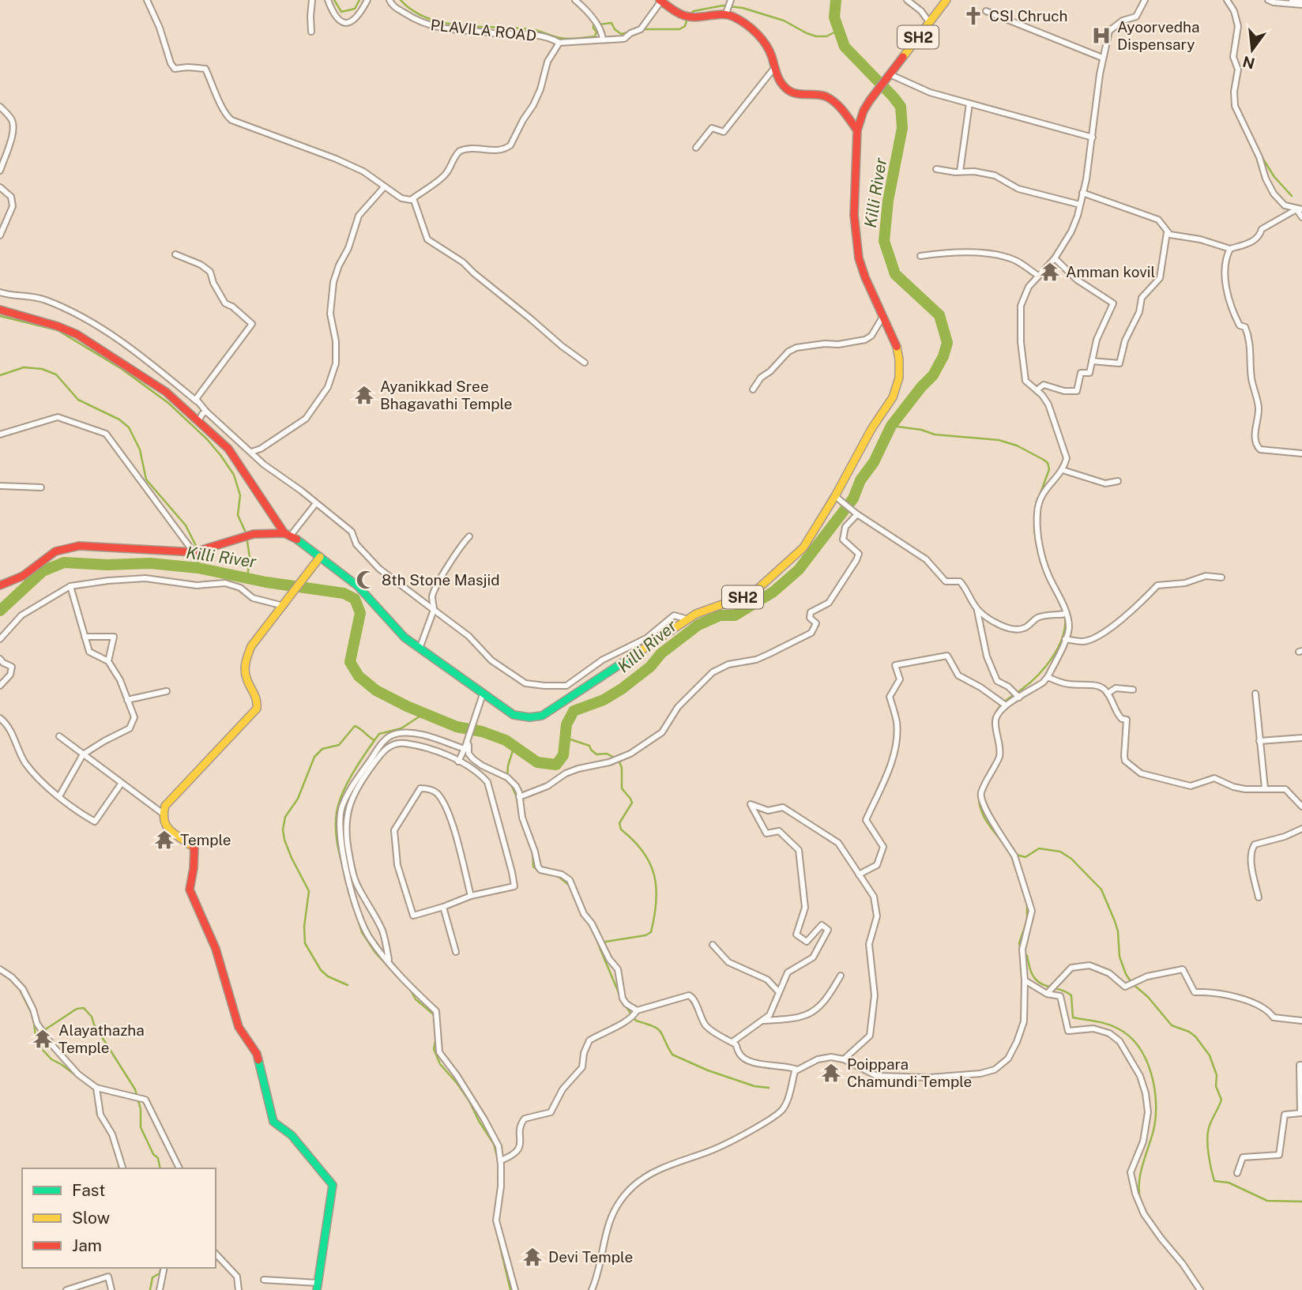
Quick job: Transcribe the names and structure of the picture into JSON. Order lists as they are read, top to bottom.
{
  "streets": {
    "main road": ["SH2"],
    "street": ["PLAVILA ROAD"]
  },
  "water": ["Killi River"],
  "places": {
    "church": ["CSI Chruch"],
    "hospital": ["Ayoorvedha Dispensary"],
    "temple": [
      "Amman kovil",
      "Ayanikkad Sree Bhagavathi Temple",
      "Temple",
      "Alayathazha Temple",
      "Poippara Chamundi Temple",
      "Devi Temple"
    ],
    "mosque": ["8th Stone Masjid"]
  },
  "legend": ["Fast", "Slow", "Jam"],
  "north": "bottom"
}
